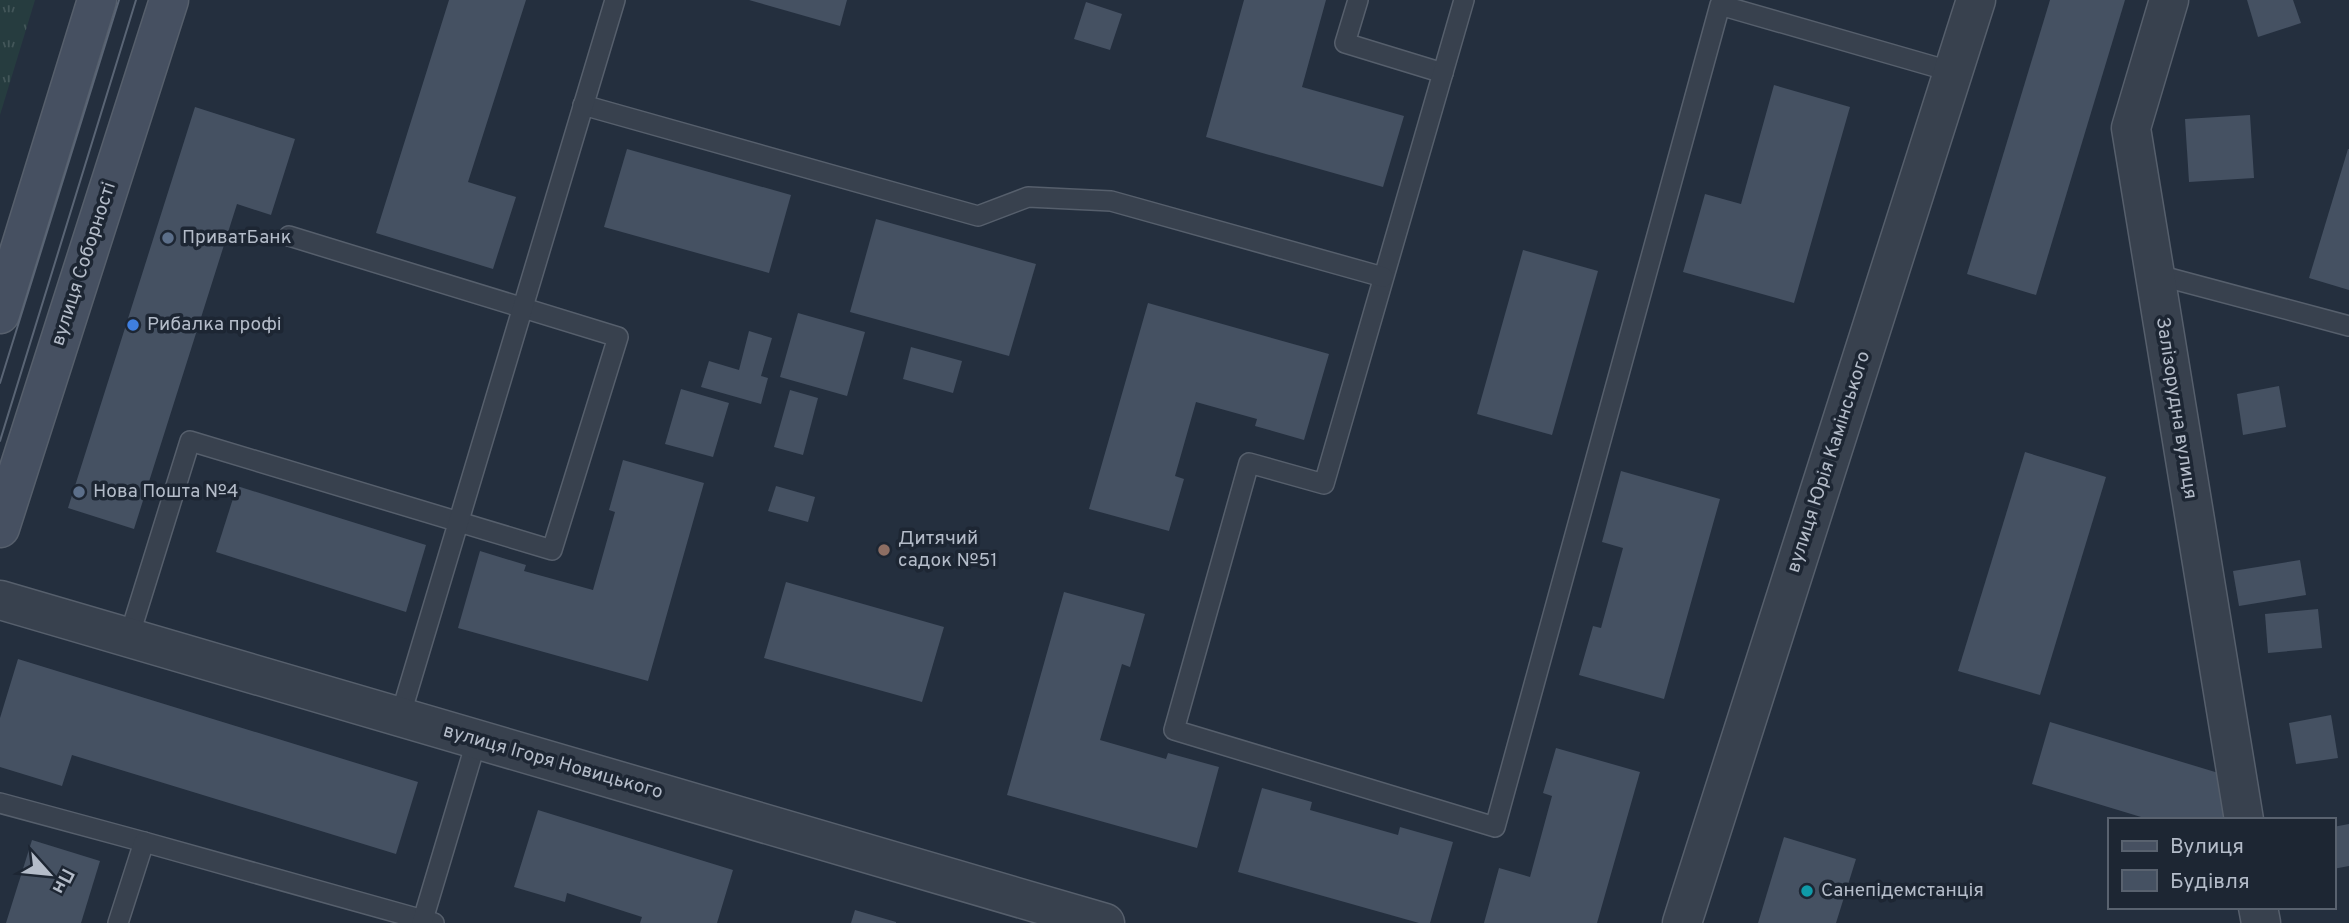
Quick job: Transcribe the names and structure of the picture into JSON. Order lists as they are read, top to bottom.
{
  "streets": {
    "main road": ["вулиця Соборності"],
    "street": ["Залізорудна вулиця", "вулиця Юрія Камінського", "вулиця Ігоря Новицького"]
  },
  "places": [
    "ПриватБанк",
    "Рибалка профі",
    "Нова Пошта №4",
    "Дитячий садок №51",
    "Санепідемстанція"
  ],
  "legend": ["Вулиця", "Будівля"],
  "north": "bottom right"
}
